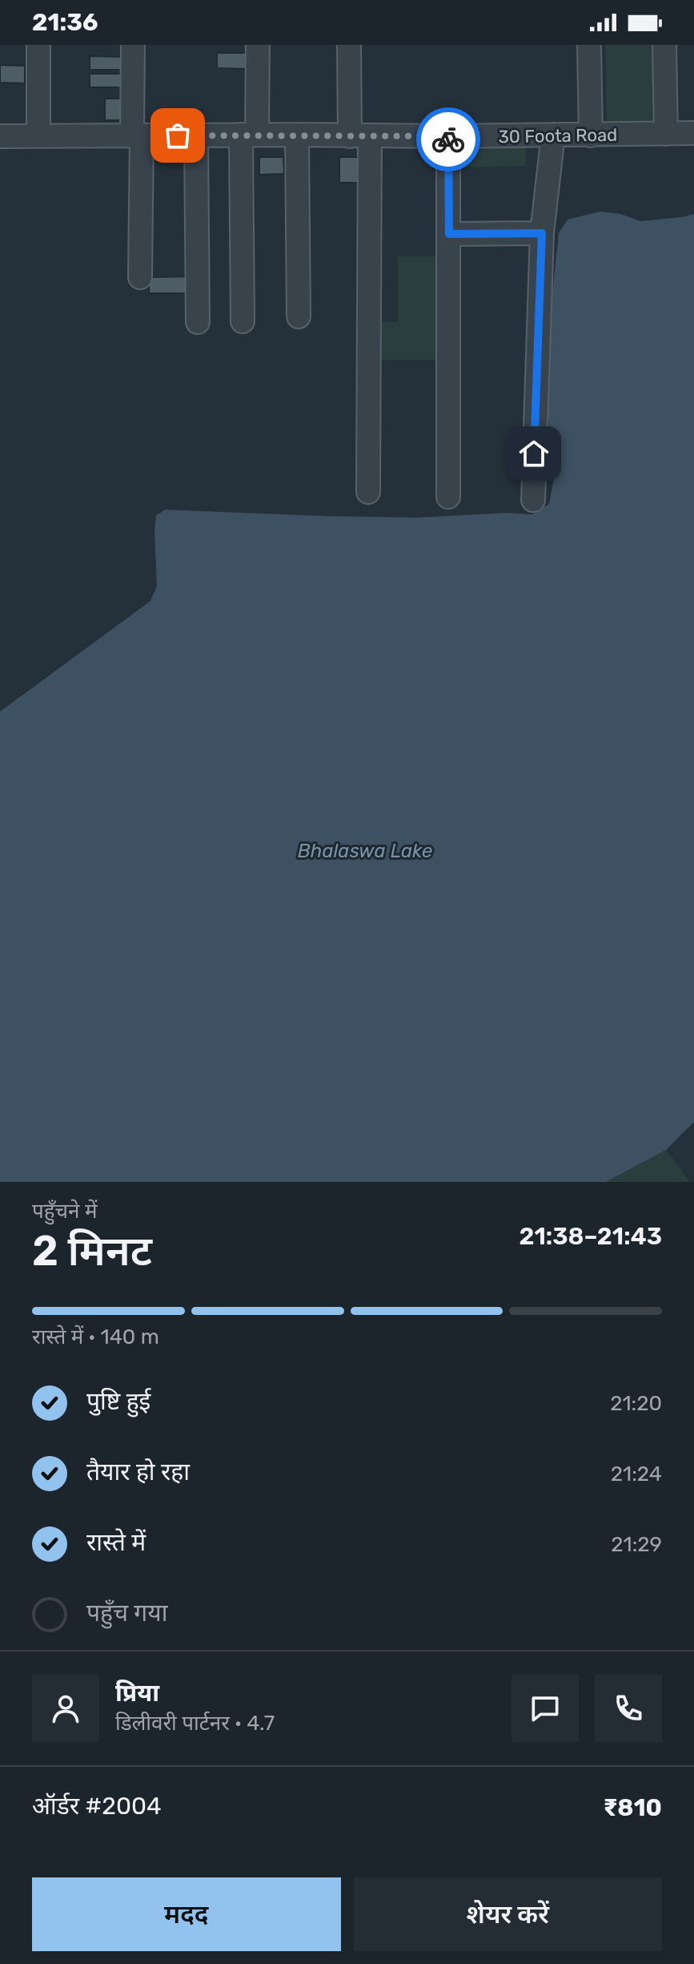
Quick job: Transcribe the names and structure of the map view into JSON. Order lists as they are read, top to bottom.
{
  "streets": {
    "street": ["30 Foota Road"]
  },
  "water": ["Bhalaswa Lake"],
  "page": {
    "status": "21:36",
    "heading": ["2 मिनट", "पहुँचने में", "21:38–21:43"],
    "panel": [
      "प्रिया",
      "डिलीवरी पार्टनर · 4.7",
      "ऑर्डर #2004",
      "₹810"
    ],
    "bar": "रास्ते में · 140 m",
    "list": [
      ["पुष्टि हुई", "21:20"],
      ["तैयार हो रहा", "21:24"],
      ["रास्ते में", "21:29"],
      "पहुँच गया"
    ],
    "buttons": ["मदद", "शेयर करें"]
  }
}
